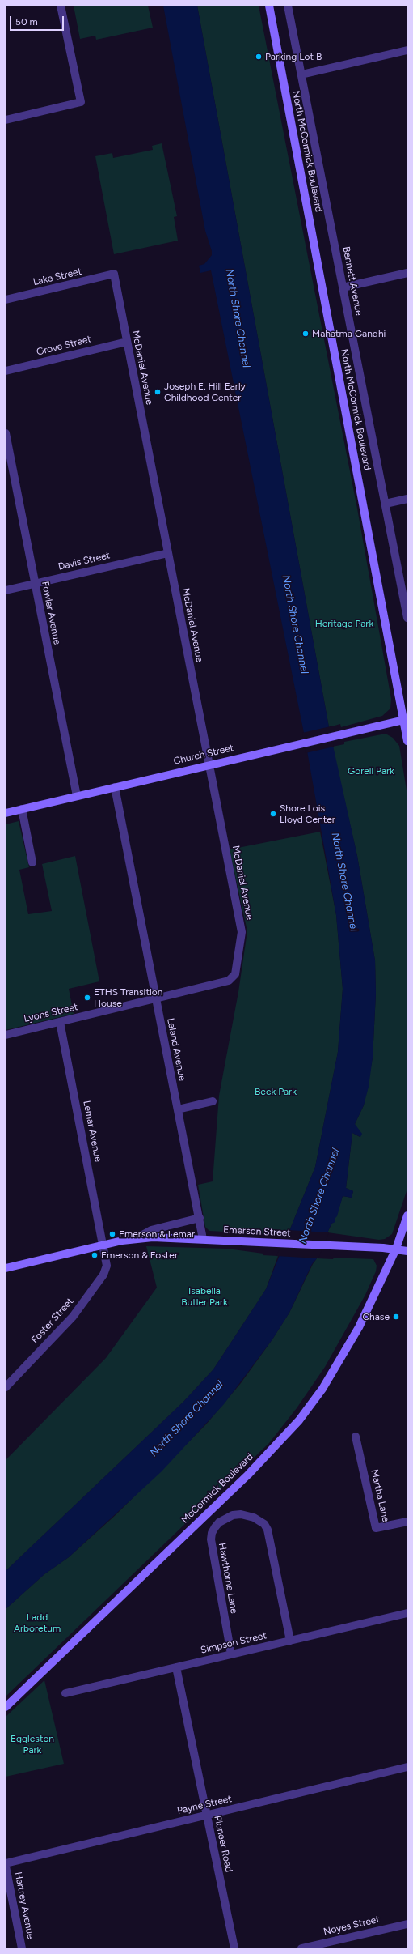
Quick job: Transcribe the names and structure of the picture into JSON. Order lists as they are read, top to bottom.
{
  "streets": {
    "main road": [
      "North McCormick Boulevard",
      "Church Street",
      "Emerson Street",
      "McCormick Boulevard"
    ],
    "street": [
      "Lake Street",
      "Bennett Avenue",
      "Grove Street",
      "McDaniel Avenue",
      "Davis Street",
      "Fowler Avenue",
      "Lyons Street",
      "Leland Avenue",
      "Lemar Avenue",
      "Foster Street",
      "Martha Lane",
      "Hawthorne Lane",
      "Simpson Street",
      "Payne Street",
      "Pioneer Road",
      "Hartrey Avenue",
      "Noyes Street"
    ]
  },
  "crossings": [
    ["North McCormick Boulevard", "Church Street"],
    ["Lake Street", "McDaniel Avenue"],
    ["Grove Street", "McDaniel Avenue"],
    ["McDaniel Avenue", "Davis Street"],
    ["McDaniel Avenue", "Church Street"],
    ["McDaniel Avenue", "Lyons Street"],
    ["Davis Street", "Fowler Avenue"],
    ["Fowler Avenue", "Church Street"],
    ["Church Street", "Leland Avenue"],
    ["Lyons Street", "Leland Avenue"],
    ["Lyons Street", "Lemar Avenue"],
    ["Leland Avenue", "Emerson Street"],
    ["Lemar Avenue", "Emerson Street"],
    ["Lemar Avenue", "Foster Street"],
    ["Emerson Street", "Foster Street"],
    ["Emerson Street", "McCormick Boulevard"],
    ["Hawthorne Lane", "Simpson Street"],
    ["Simpson Street", "Pioneer Road"],
    ["Payne Street", "Pioneer Road"]
  ],
  "water": ["North Shore Channel"],
  "parks": [
    "Heritage Park",
    "Gorell Park",
    "Beck Park",
    "Isabella Butler Park",
    "Ladd Arboretum",
    "Eggleston Park"
  ],
  "places": [
    "Parking Lot B",
    "Mahatma Gandhi",
    "Joseph E. Hill Early Childhood Center",
    "Shore Lois Lloyd Center",
    "ETHS Transition House",
    "Emerson & Lemar",
    "Emerson & Foster",
    "Chase"
  ],
  "scale_bar": "50 m"
}
